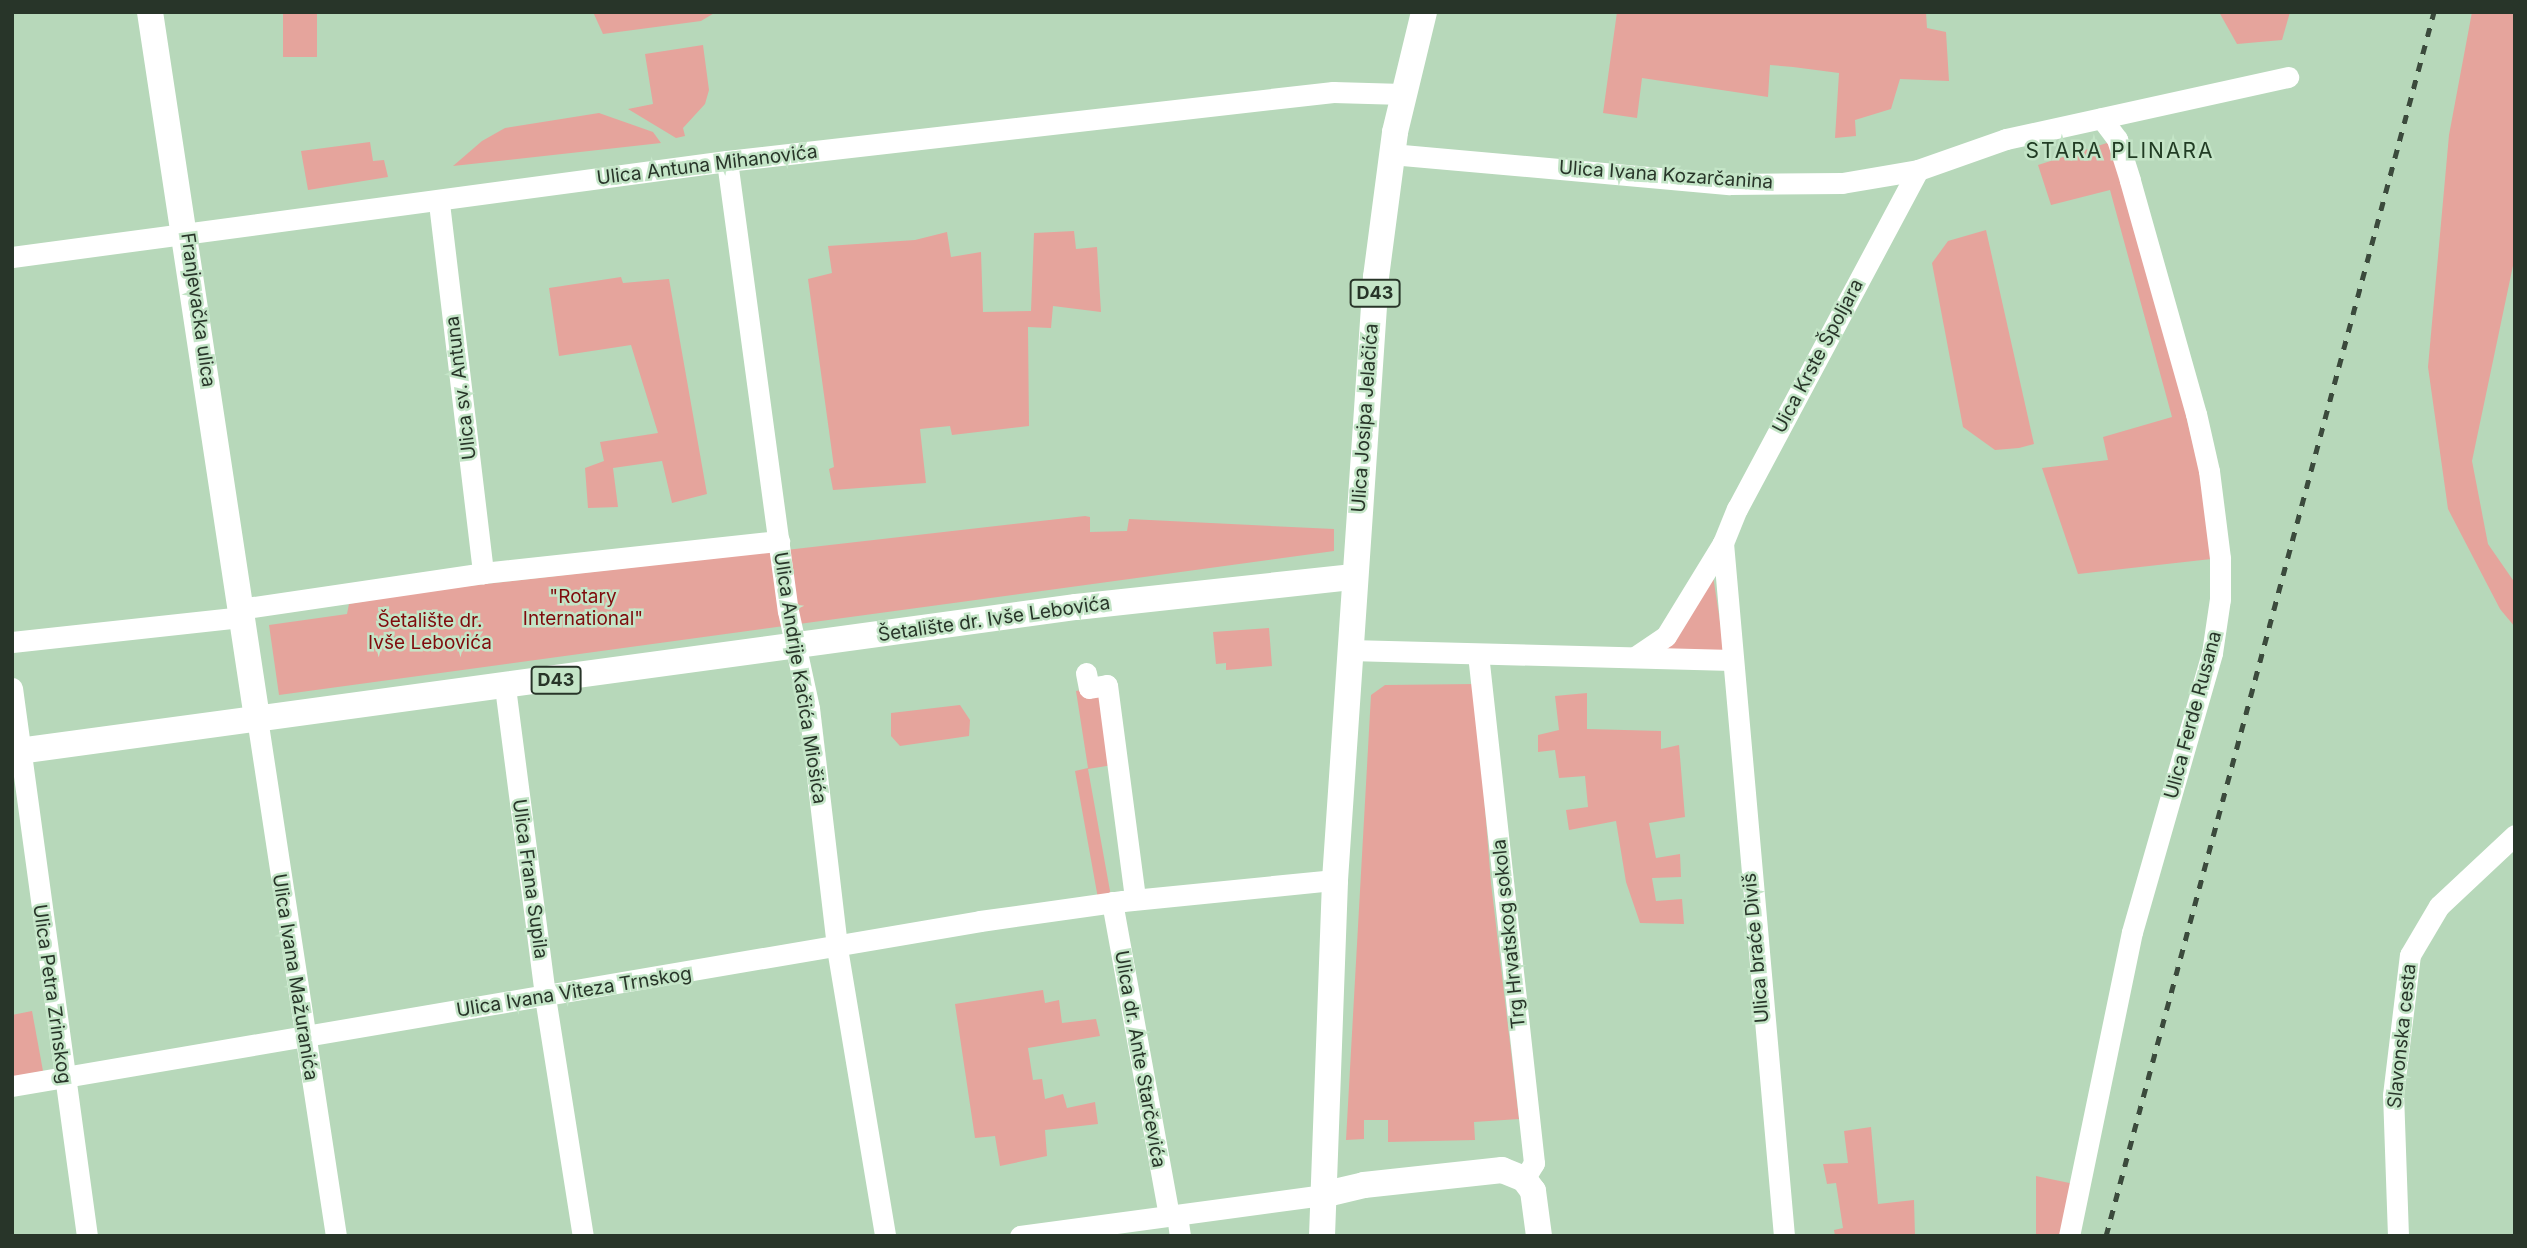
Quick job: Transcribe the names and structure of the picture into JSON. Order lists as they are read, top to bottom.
{
  "streets": {
    "main road": [
      "D43",
      "Franjevačka ulica",
      "Ulica Josipa Jelačića",
      "Šetalište dr. Ivše Lebovića"
    ],
    "street": [
      "Ulica Antuna Mihanovića",
      "Ulica Ivana Kozarčanina",
      "Uica Krste Špoljara",
      "Ulica sv. Antuna",
      "Ulica Andrije Kačića Miošića",
      "Ulica Ferde Rusana",
      "Ulica Frana Supila",
      "Trg Hrvatskog sokola",
      "Ulica braće Diviš",
      "Ulica Ivana Mažuranića",
      "Ulica Ivana Viteza Trnskog",
      "Ulica Petra Zrinskog",
      "Slavonska cesta",
      "Ulica dr. Ante Starčevića"
    ]
  },
  "crossings": [
    ["Ulica Antuna Mihanovića", "Franjevačka ulica"],
    ["Ulica Antuna Mihanovića", "Ulica sv. Antuna"],
    ["Ulica Antuna Mihanovića", "Ulica Josipa Jelačića"],
    ["Ulica Antuna Mihanovića", "Ulica Andrije Kačića Miošića"],
    ["Ulica Ivana Kozarčanina", "Uica Krste Špoljara"],
    ["Ulica Ivana Kozarčanina", "Ulica Josipa Jelačića"],
    ["Ulica Ivana Kozarčanina", "Ulica Ferde Rusana"],
    ["Franjevačka ulica", "Šetalište dr. Ivše Lebovića"],
    ["Franjevačka ulica", "Ulica Ivana Mažuranića"],
    ["Uica Krste Špoljara", "Ulica braće Diviš"],
    ["Ulica Josipa Jelačića", "Šetalište dr. Ivše Lebovića"],
    ["Šetalište dr. Ivše Lebovića", "Ulica Andrije Kačića Miošića"],
    ["Šetalište dr. Ivše Lebovića", "Ulica Frana Supila"],
    ["Šetalište dr. Ivše Lebovića", "Ulica Ivana Mažuranića"],
    ["Šetalište dr. Ivše Lebovića", "Ulica Petra Zrinskog"],
    ["Ulica Andrije Kačića Miošića", "Ulica Ivana Viteza Trnskog"],
    ["Ulica Frana Supila", "Ulica Ivana Viteza Trnskog"],
    ["Ulica Ivana Mažuranića", "Ulica Ivana Viteza Trnskog"],
    ["Ulica Ivana Viteza Trnskog", "Ulica Petra Zrinskog"],
    ["Ulica Ivana Viteza Trnskog", "Ulica dr. Ante Starčevića"]
  ],
  "districts": ["STARA PLINARA"],
  "parks": ["\"Rotary International\"", "Šetalište dr. Ivše Lebovića"]
}
